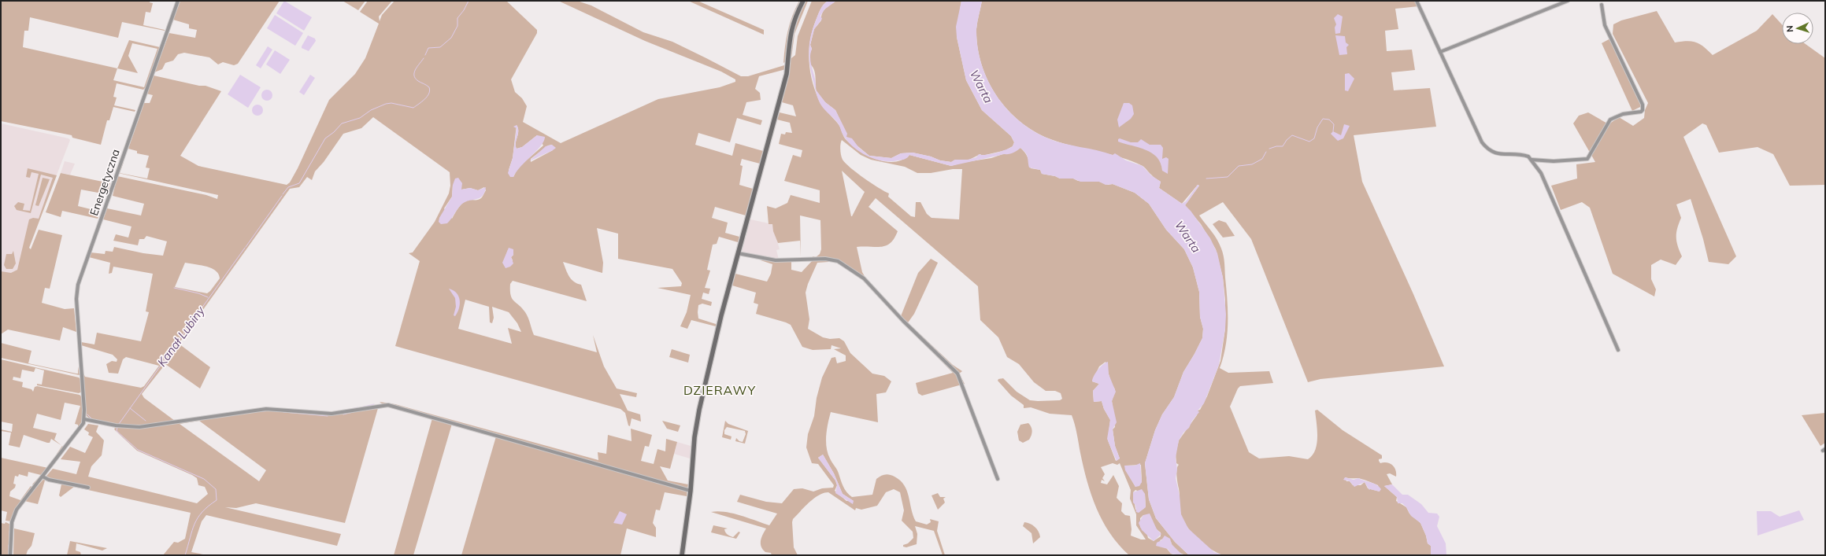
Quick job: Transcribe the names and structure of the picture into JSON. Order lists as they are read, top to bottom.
{
  "streets": {
    "street": ["Energetyczna"]
  },
  "districts": ["DZIERAWY"],
  "water": ["Warta", "Kanał Lubiny"],
  "north": "left"
}
